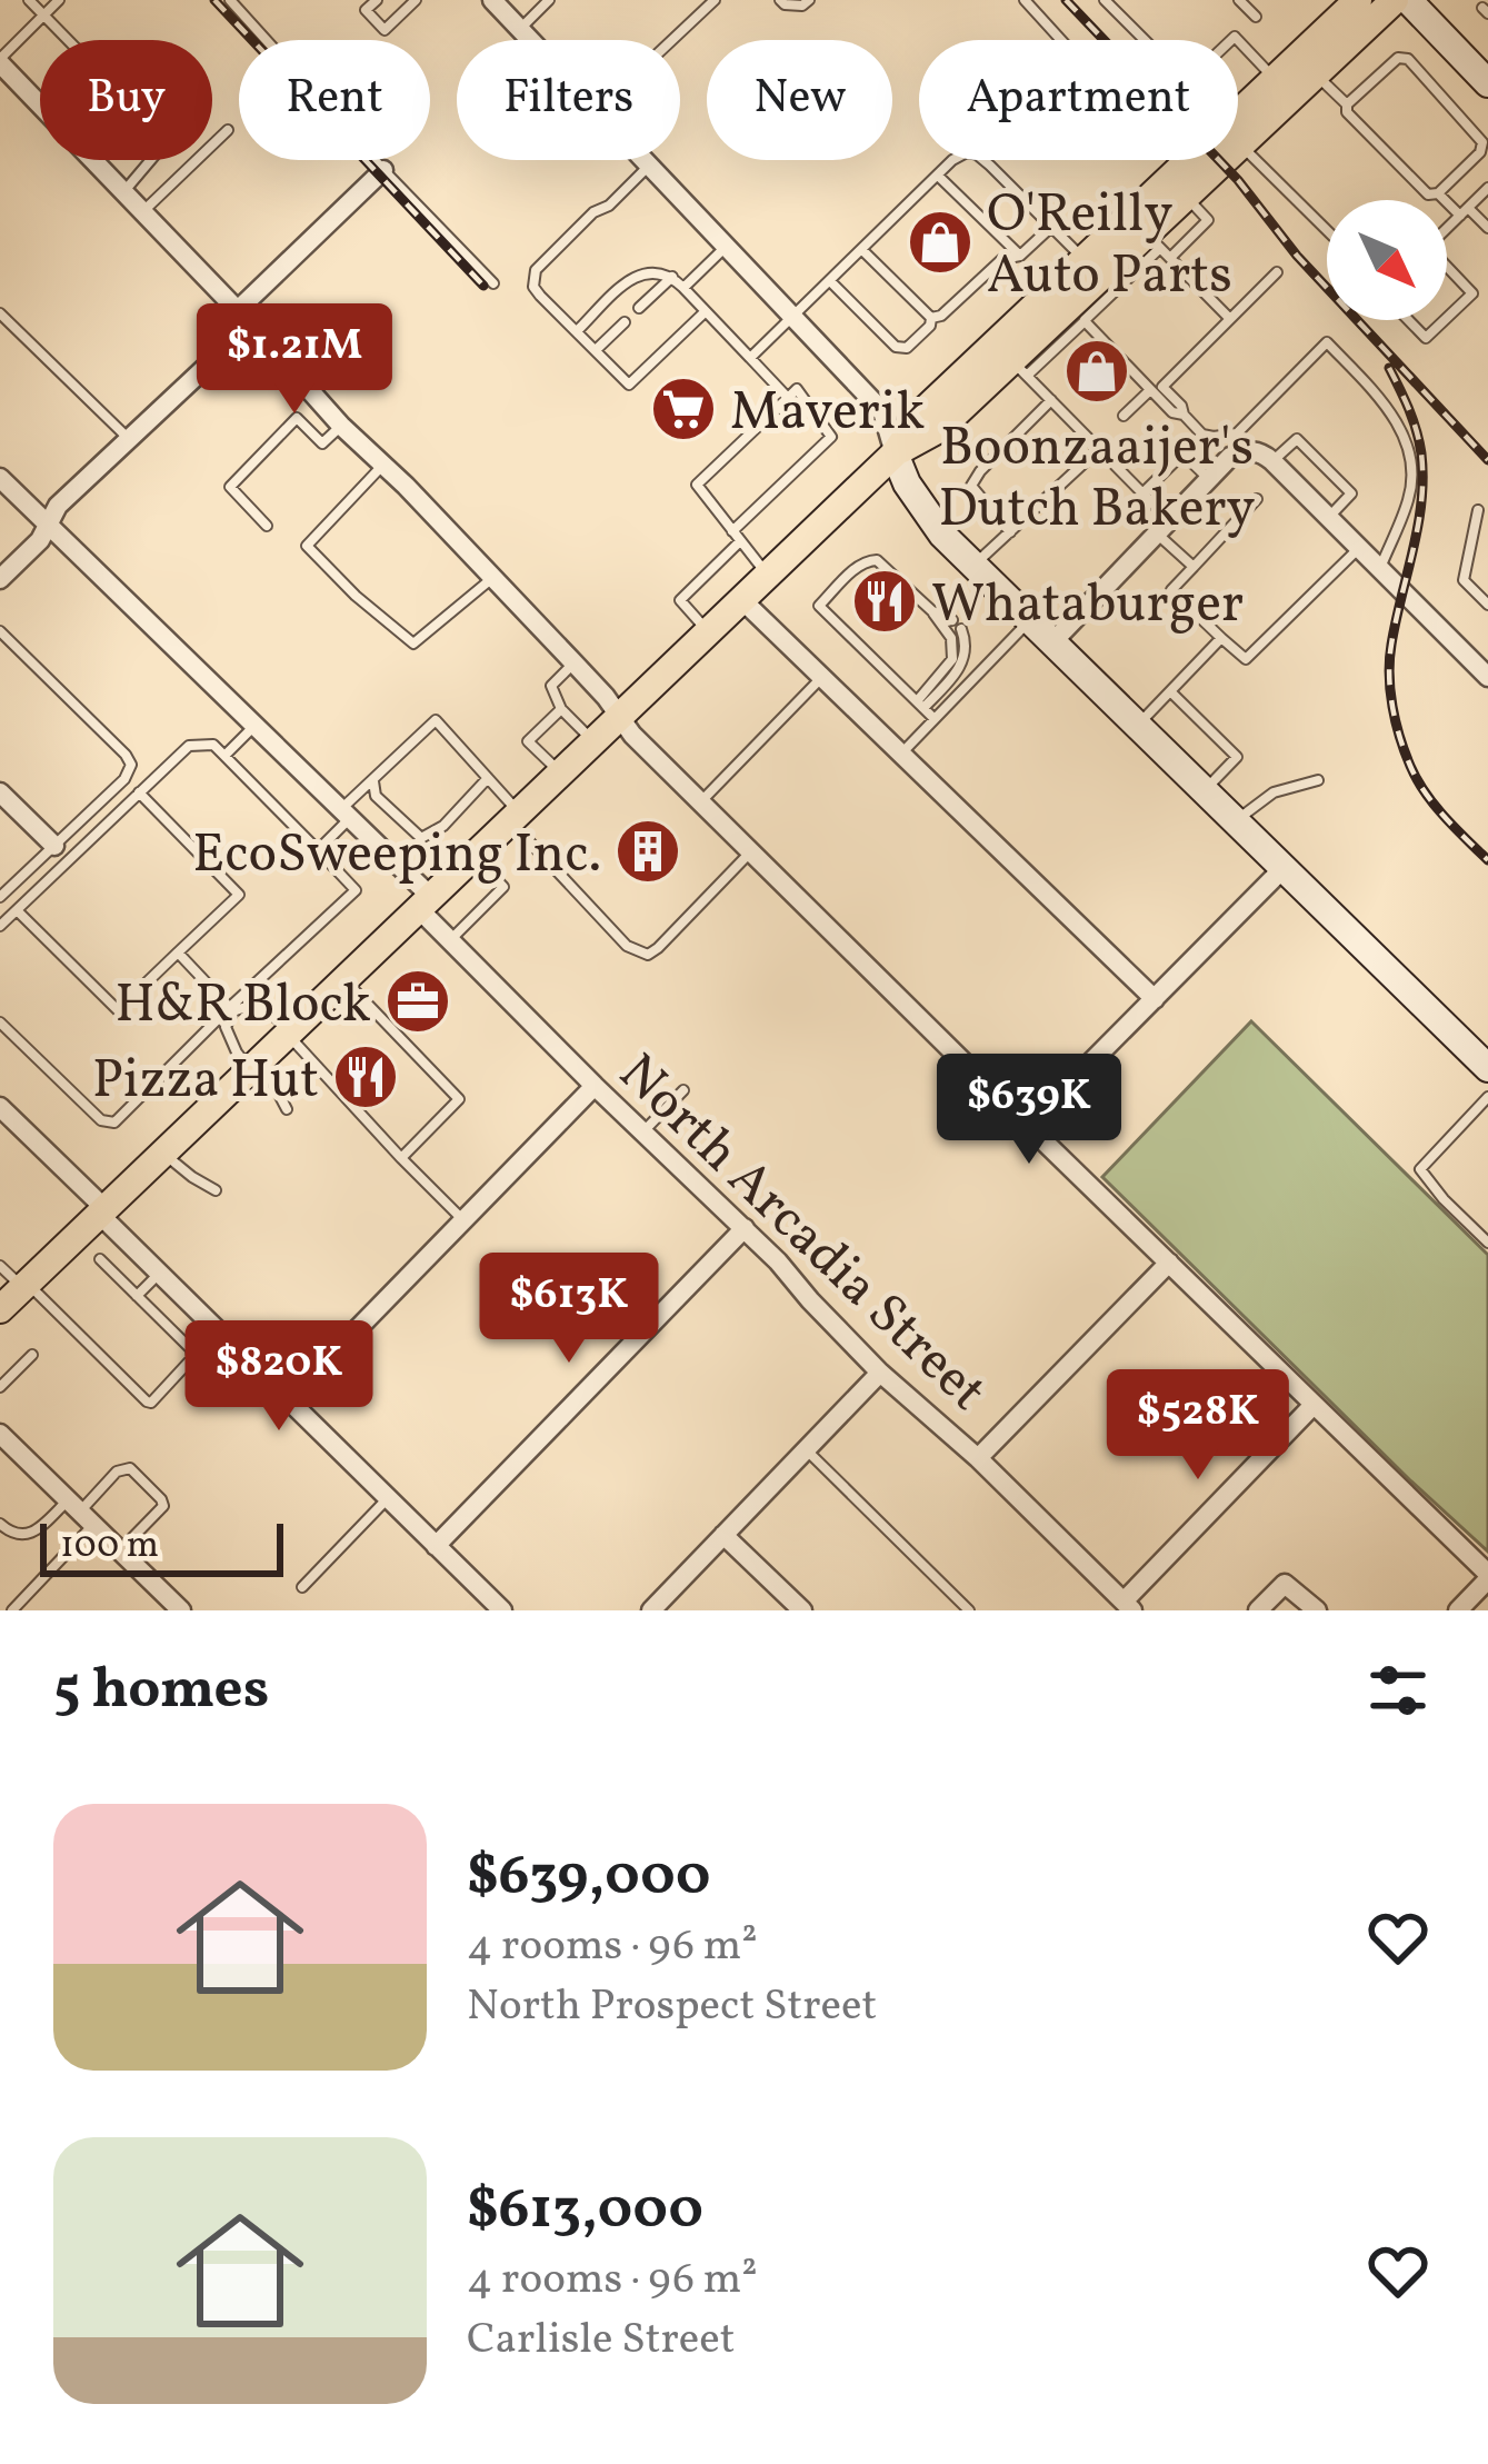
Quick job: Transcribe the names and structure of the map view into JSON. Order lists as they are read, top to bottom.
{
  "streets": {
    "street": ["North Arcadia Street"]
  },
  "places": {
    "shop": ["O'Reilly Auto Parts", "Boonzaaijer's Dutch Bakery"],
    "supermarket": ["Maverik"],
    "restaurant": ["Whataburger", "Pizza Hut"],
    "building": ["EcoSweeping Inc."],
    "office": ["H&R Block"]
  },
  "scale_bar": "100 m",
  "north": "bottom right",
  "page": {
    "chip": [
      "Buy",
      "Rent",
      "Filters",
      "New",
      "Apartment"
    ],
    "price": [
      "$1.21M",
      "$639K",
      "$613K",
      "$820K",
      "$528K"
    ],
    "scale": "100 m",
    "heading": "5 homes",
    "list": [
      {
        "name": "$639,000",
        "note": "4 rooms · 96 m² · North Prospect Street"
      },
      {
        "name": "$613,000",
        "note": "4 rooms · 96 m² · Carlisle Street"
      }
    ]
  }
}
